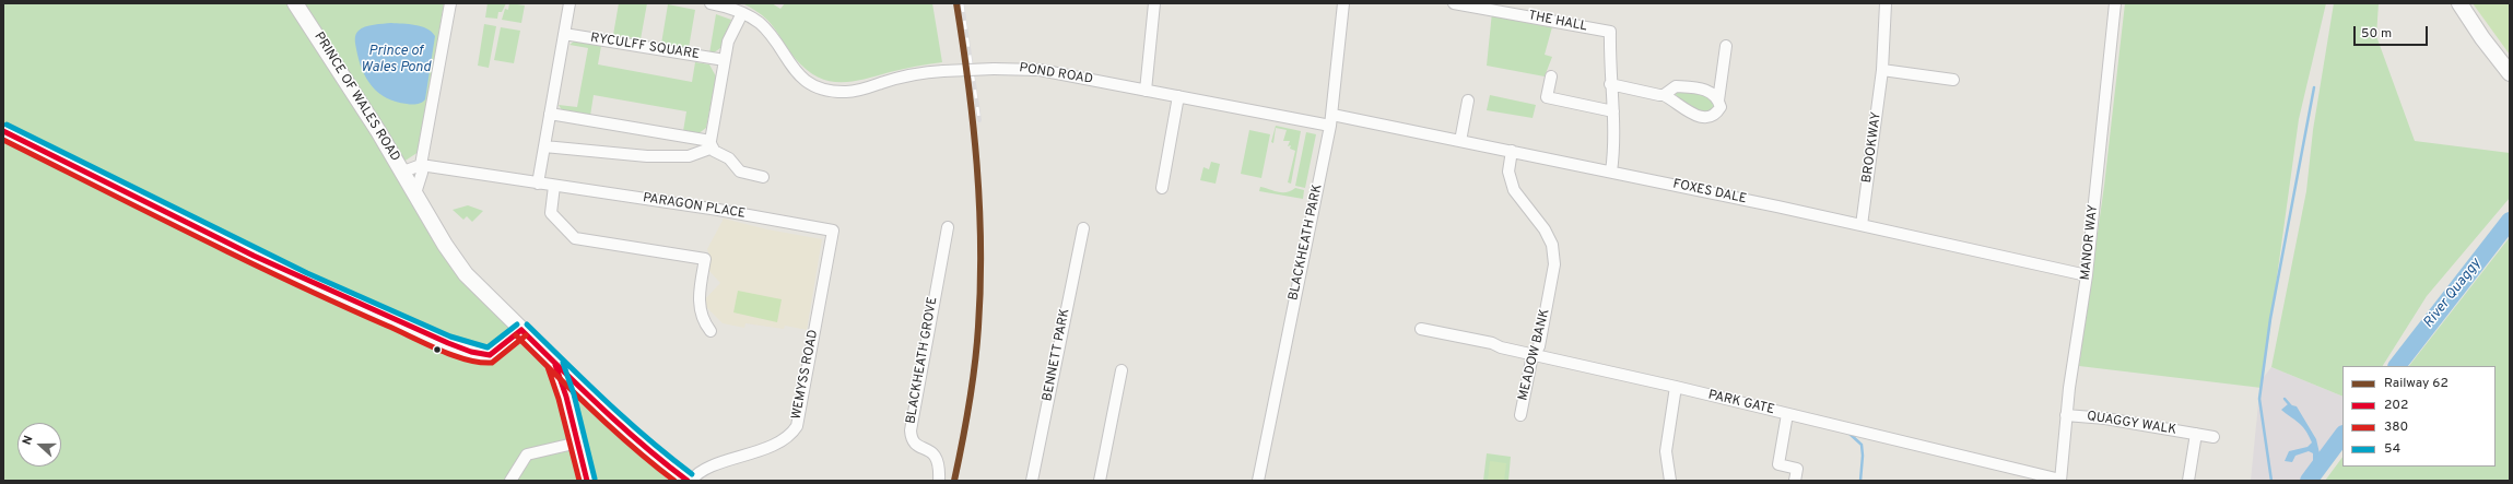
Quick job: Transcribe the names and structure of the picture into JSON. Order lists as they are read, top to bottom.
{
  "streets": {
    "main road": ["PRINCE OF WALES ROAD"],
    "street": [
      "THE HALL",
      "RYCULFF SQUARE",
      "POND ROAD",
      "BROOKWAY",
      "FOXES DALE",
      "PARAGON PLACE",
      "BLACKHEATH PARK",
      "MANOR WAY",
      "BENNETT PARK",
      "MEADOW BANK",
      "BLACKHEATH GROVE",
      "WEMYSS ROAD",
      "PARK GATE",
      "QUAGGY WALK"
    ]
  },
  "crossings": [
    ["THE HALL", "FOXES DALE"],
    ["POND ROAD", "FOXES DALE"],
    ["POND ROAD", "BLACKHEATH PARK"],
    ["BROOKWAY", "FOXES DALE"],
    ["FOXES DALE", "BLACKHEATH PARK"],
    ["FOXES DALE", "MANOR WAY"],
    ["FOXES DALE", "MEADOW BANK"],
    ["PARAGON PLACE", "WEMYSS ROAD"],
    ["MANOR WAY", "PARK GATE"],
    ["MANOR WAY", "QUAGGY WALK"],
    ["MEADOW BANK", "PARK GATE"]
  ],
  "water": ["Prince of Wales Pond", "River Quaggy"],
  "lines": [
    "rail line 62",
    "transit line 54",
    "transit line 202",
    "transit line 380"
  ],
  "legend": [
    "Railway 62",
    "202",
    "380",
    "54"
  ],
  "scale_bar": "50 m",
  "north": "left"
}
